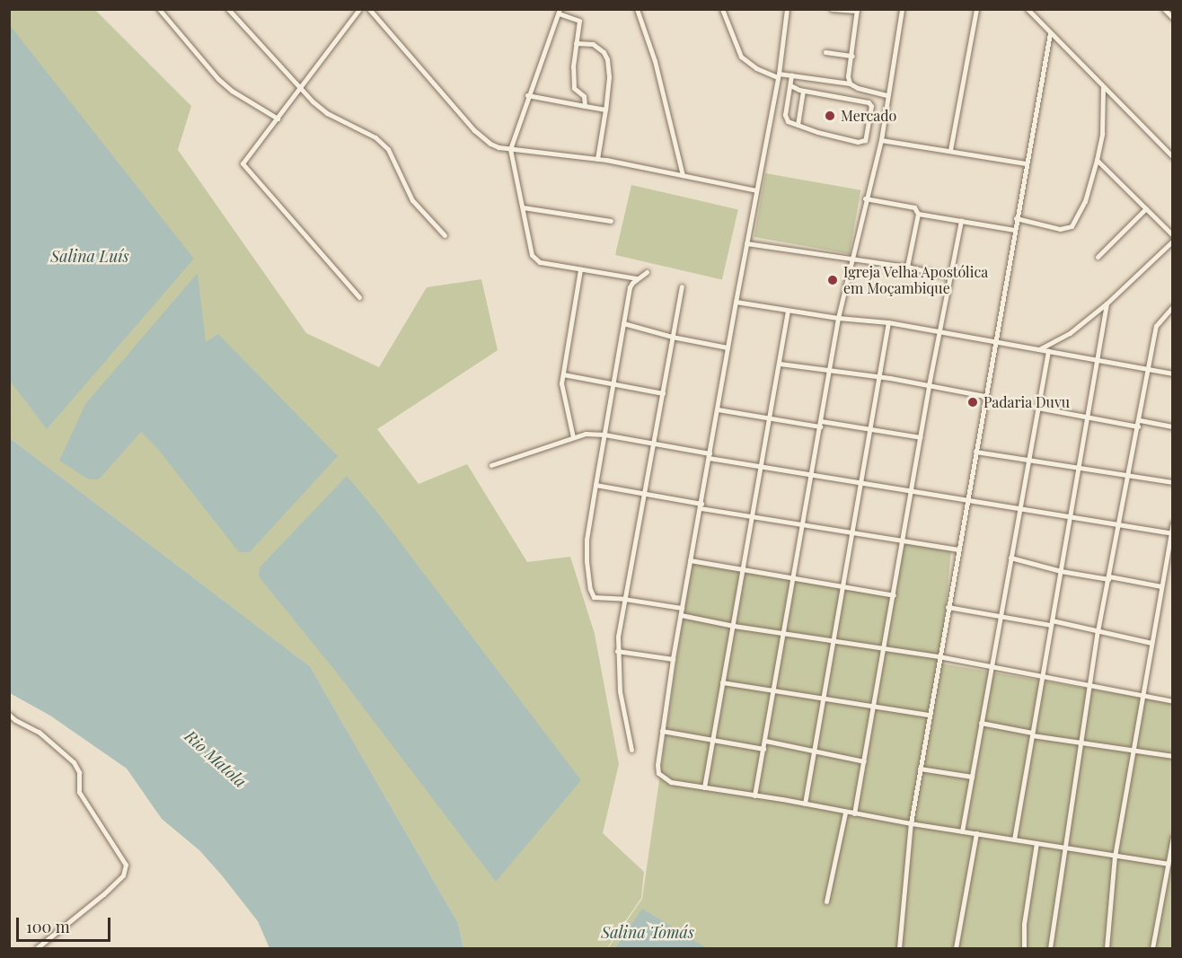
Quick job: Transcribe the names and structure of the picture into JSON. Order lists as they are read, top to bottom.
{
  "water": ["Salina Luís", "Rio Matola", "Salina Tomás"],
  "places": ["Mercado", "Igreja Velha Apostólica em Moçambique", "Padaria Duvu"],
  "scale_bar": "100 m"
}
